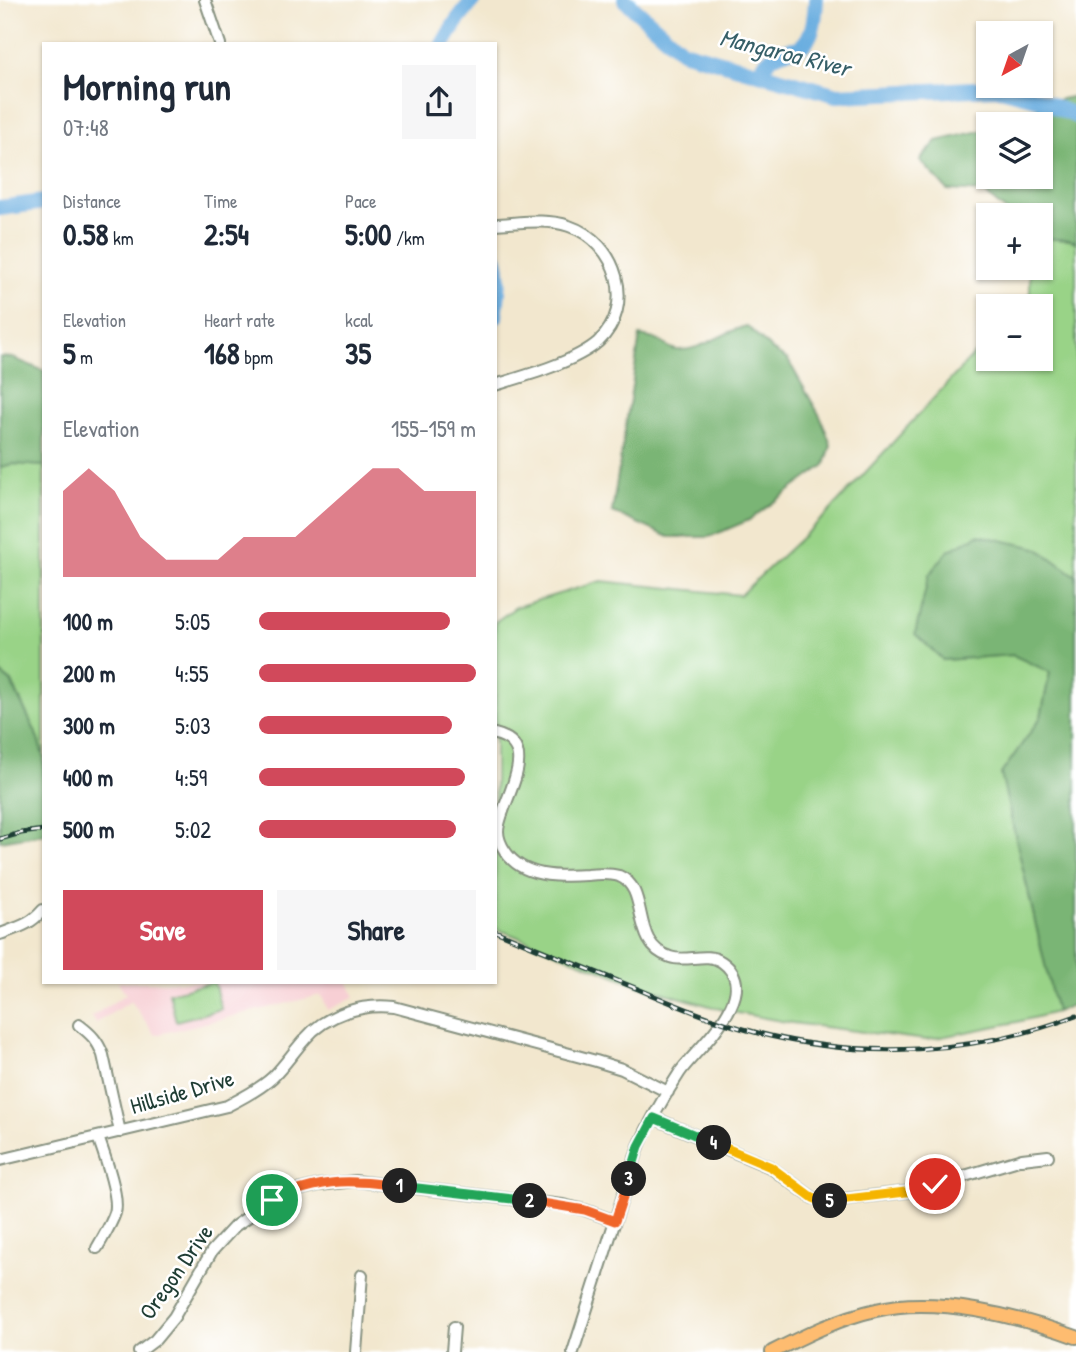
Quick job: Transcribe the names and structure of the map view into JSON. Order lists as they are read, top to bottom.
{
  "streets": {
    "street": ["Hillside Drive", "Oregon Drive"]
  },
  "water": ["Mangaroa River"],
  "north": "bottom left",
  "page": {
    "map_buttons": ["+", "−"],
    "heading": ["Morning run", "07:48"],
    "stats": [
      ["Distance", "0.58 km"],
      ["Time", "2:54"],
      ["Pace", "5:00 /km"],
      ["Elevation", "5 m"],
      ["Heart rate", "168 bpm"],
      ["kcal", "35"]
    ],
    "chart": ["Elevation", "155–159 m"],
    "list": [
      {
        "name": "100 m",
        "note": "5:05"
      },
      {
        "name": "200 m",
        "note": "4:55"
      },
      {
        "name": "300 m",
        "note": "5:03"
      },
      {
        "name": "400 m",
        "note": "4:59"
      },
      {
        "name": "500 m",
        "note": "5:02"
      }
    ],
    "buttons": ["Save", "Share"],
    "pins": [
      "4",
      "3",
      "1",
      "2",
      "5"
    ]
  }
}
